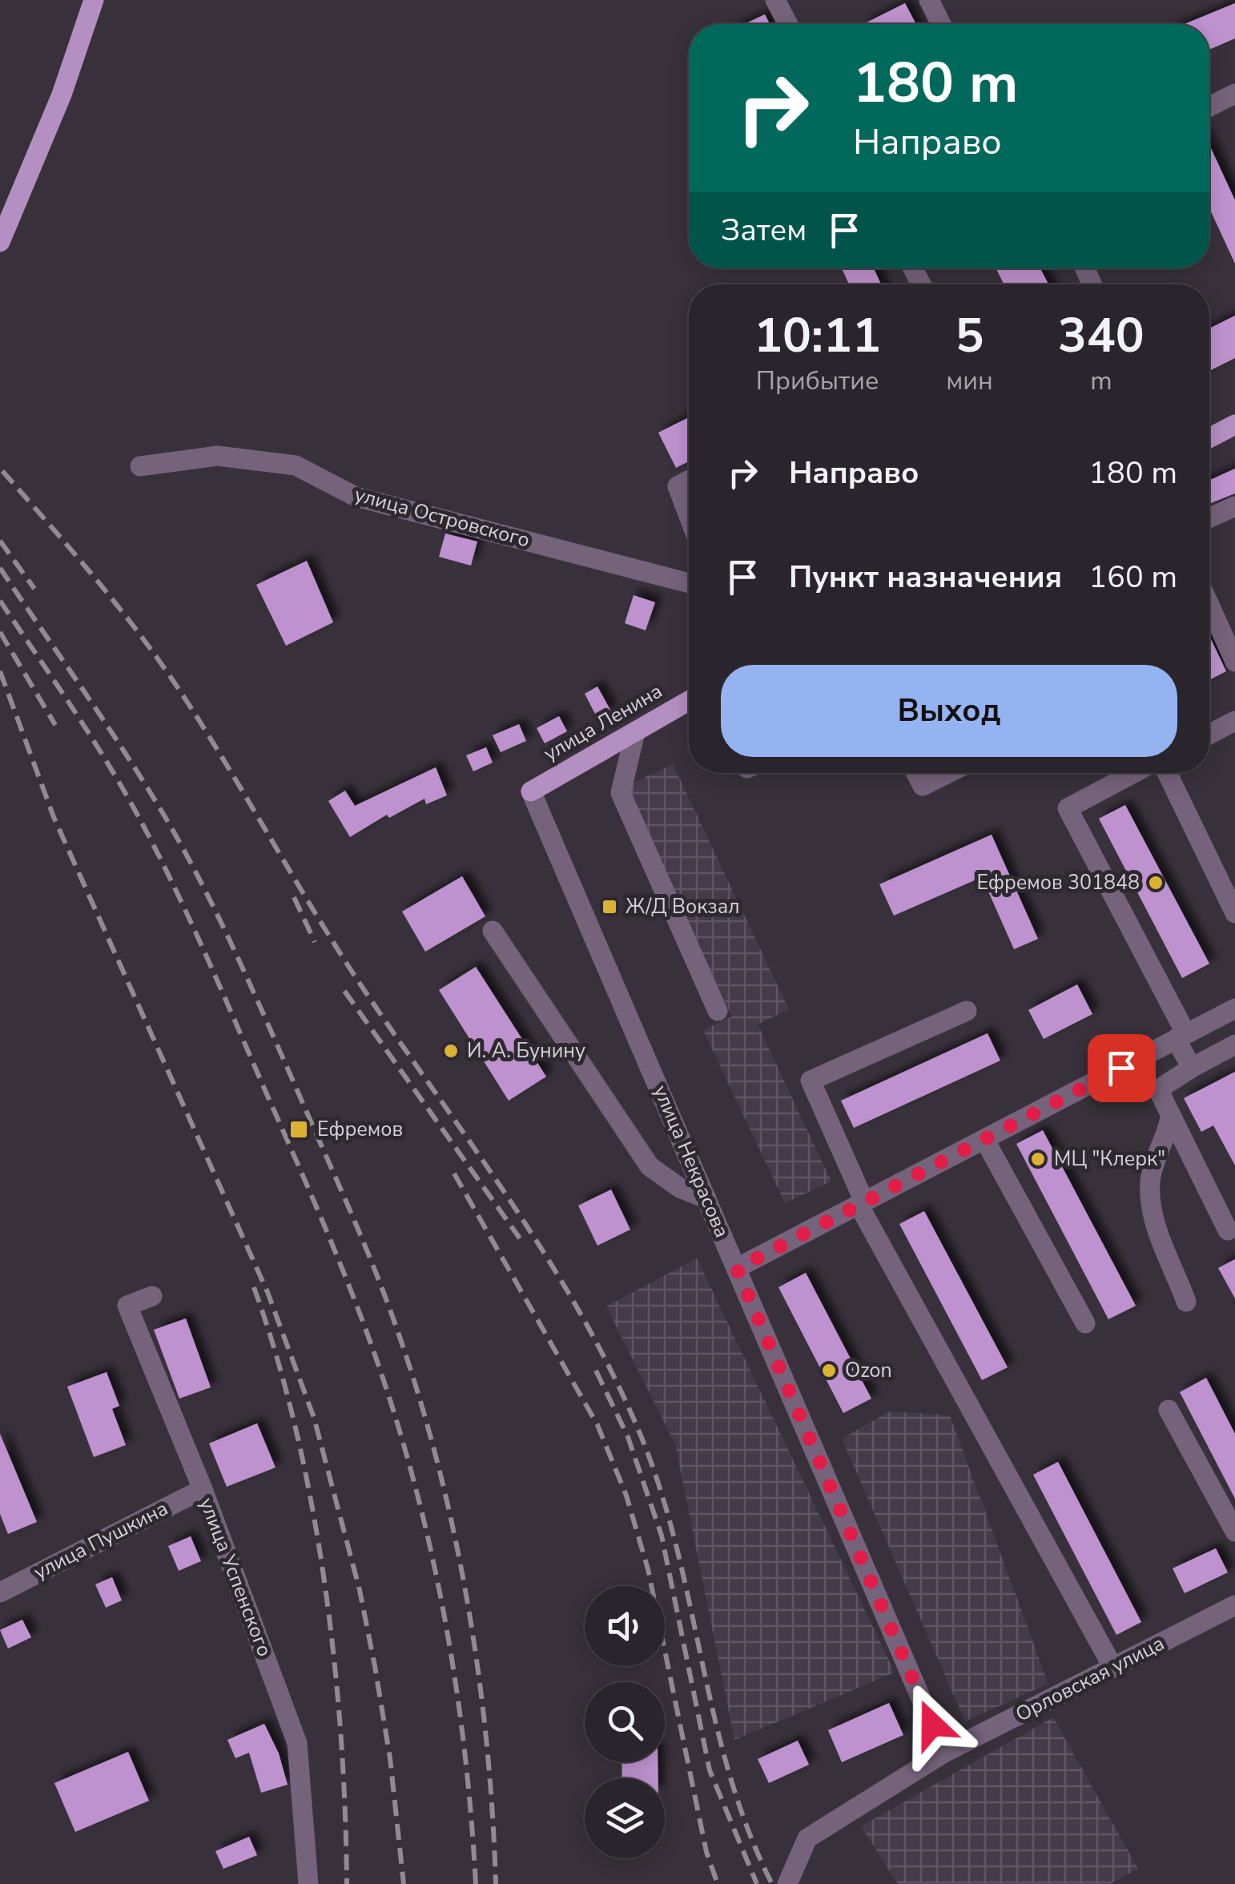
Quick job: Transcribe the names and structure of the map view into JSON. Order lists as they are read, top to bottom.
{
  "streets": {
    "main road": ["улица Ленина"],
    "street": [
      "улица Островского",
      "улица Некрасова",
      "улица Пушкина",
      "улица Успенского",
      "Орловская улица"
    ]
  },
  "crossings": [
    ["улица Ленина", "улица Некрасова"],
    ["улица Некрасова", "Орловская улица"],
    ["улица Пушкина", "улица Успенского"]
  ],
  "places": {
    "other": [
      "Ефремов 301848",
      "И. А. Бунину",
      "МЦ \"Клерк\"",
      "Ozon"
    ],
    "transit": ["Ж/Д Вокзал", "Ефремов"]
  },
  "page": {
    "turn": ["180 m", "Направо"],
    "then": "Затем",
    "eta": [
      "10:11",
      "Прибытие",
      "5",
      "мин",
      "340",
      "m"
    ],
    "list": [
      {
        "name": "Направо",
        "value": "180 m"
      },
      {
        "name": "Пункт назначения",
        "value": "160 m"
      }
    ],
    "buttons": "Выход"
  }
}
